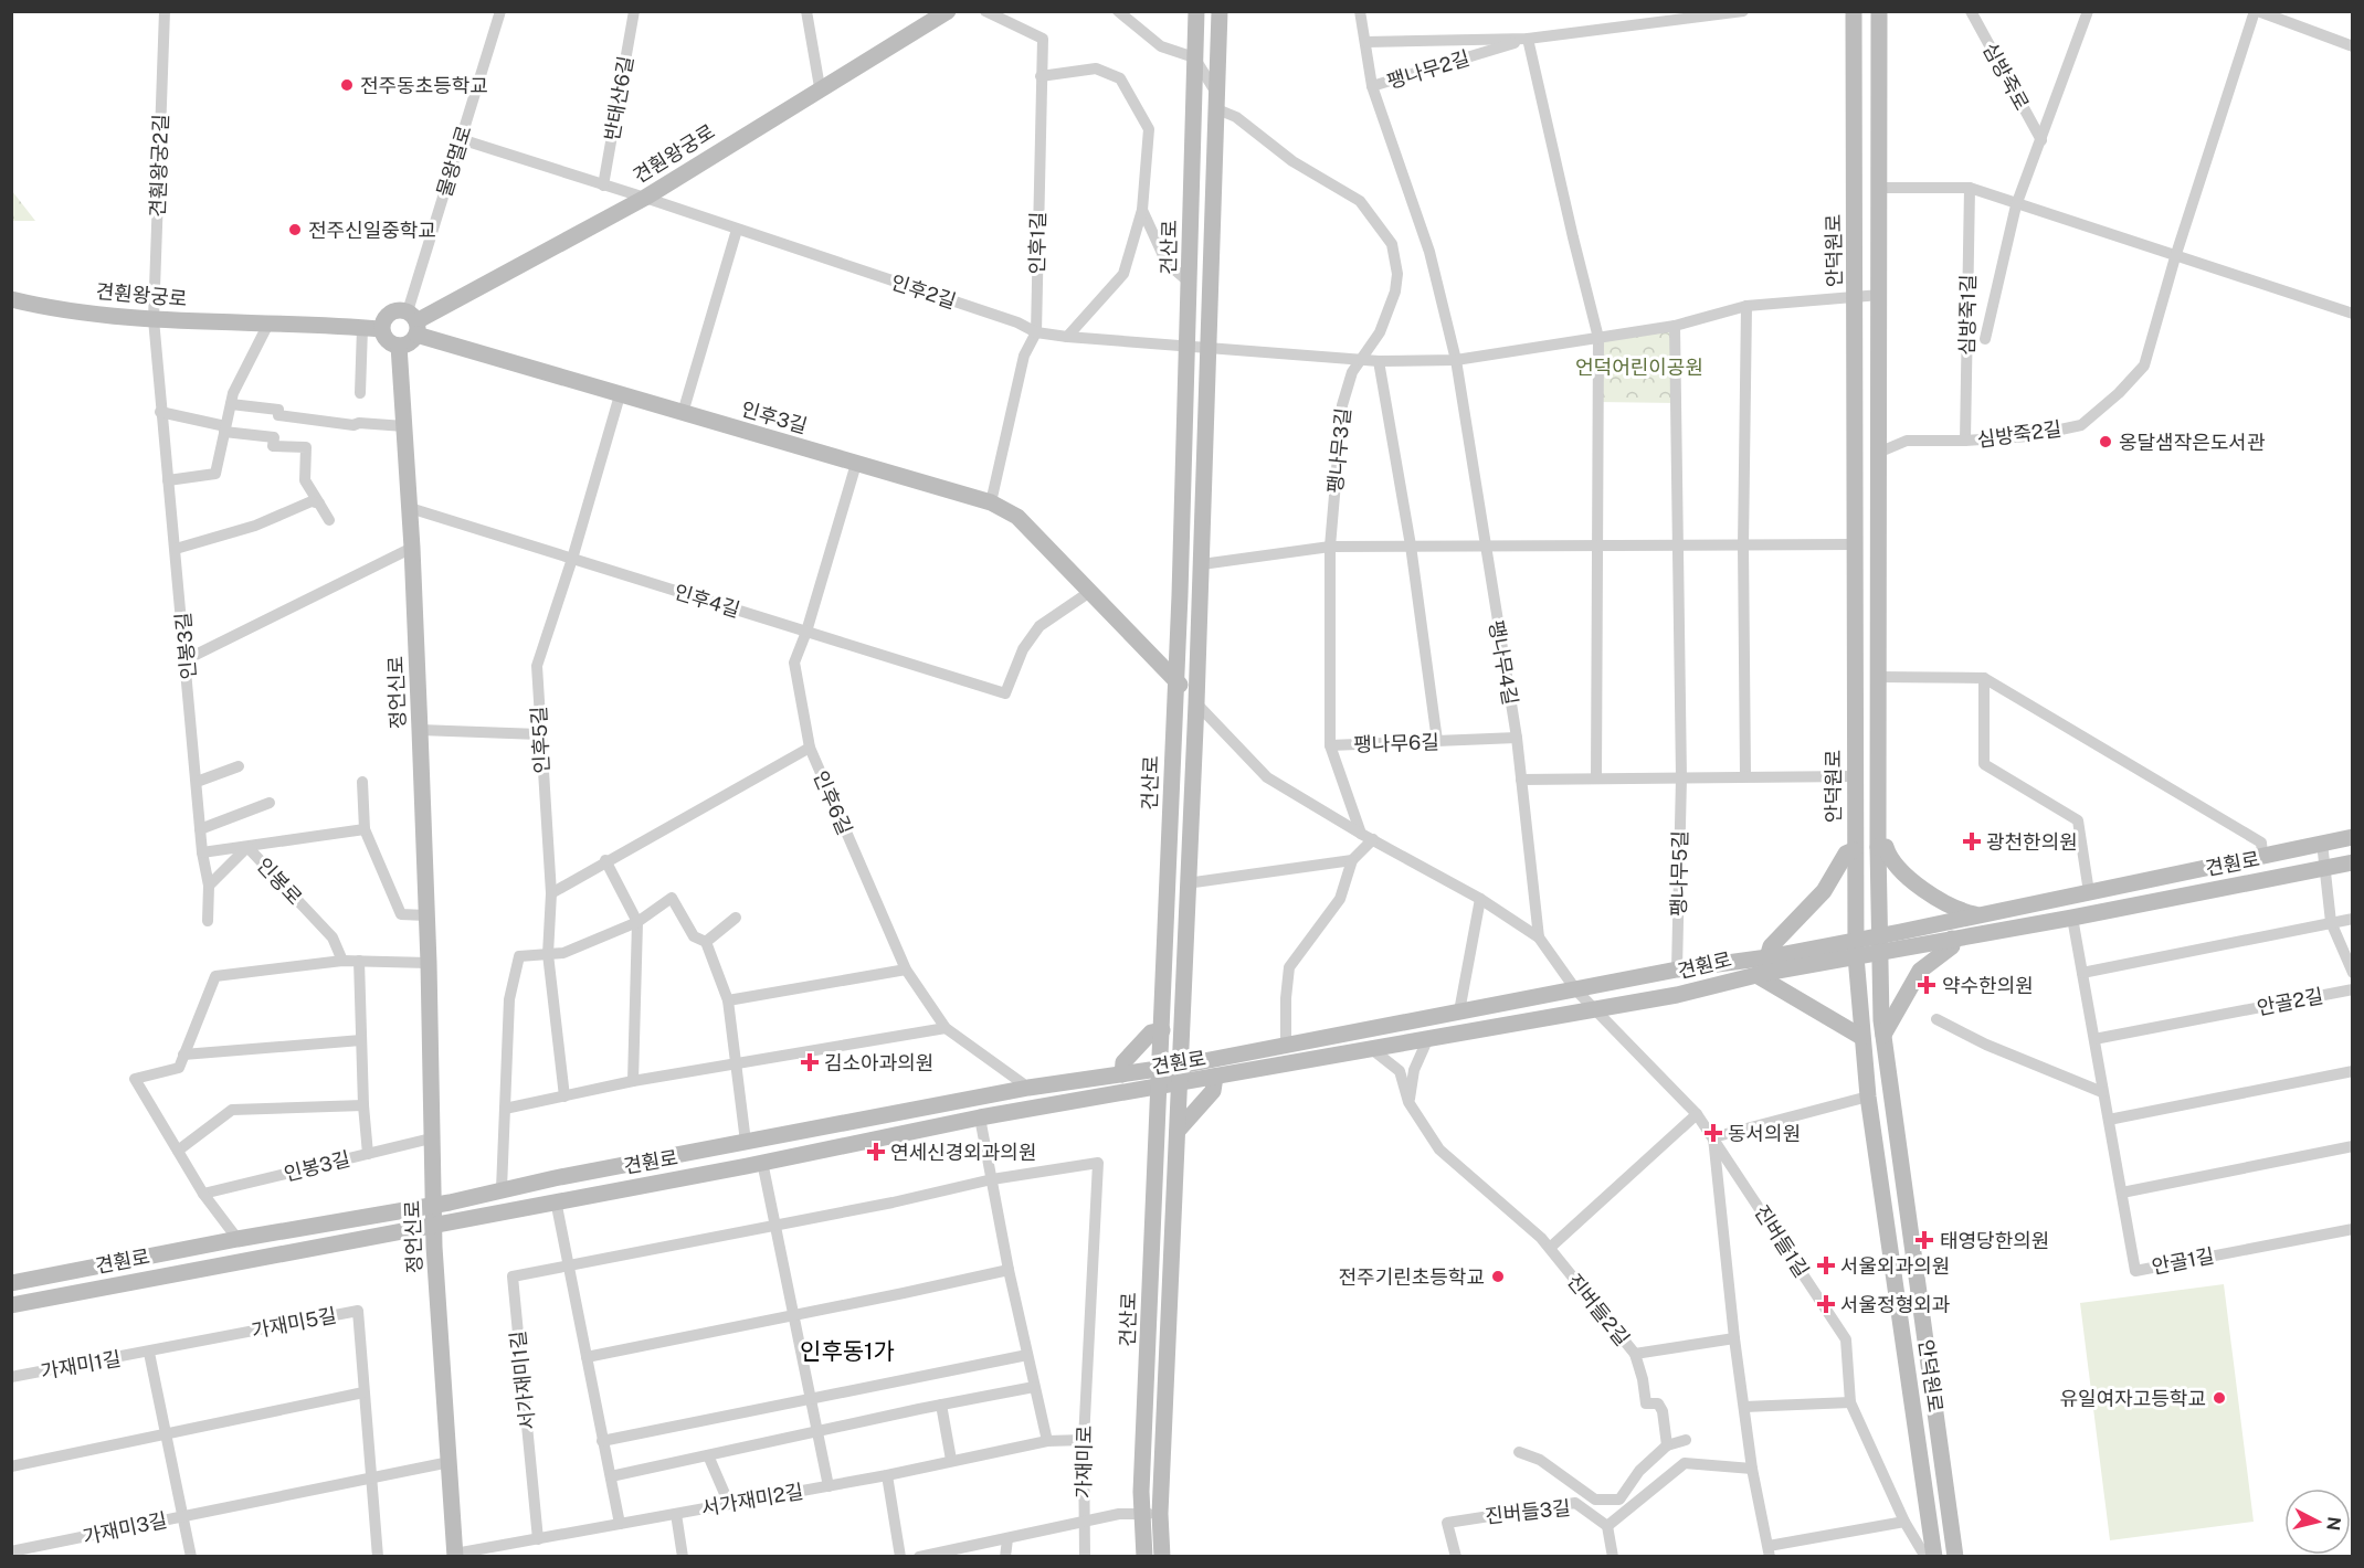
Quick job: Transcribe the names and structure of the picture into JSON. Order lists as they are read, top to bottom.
{
  "streets": {
    "street": [
      "팽나무2길",
      "심방죽로",
      "반태산6길",
      "견훤왕궁로",
      "물왕멀로",
      "견훤왕궁2길",
      "인후1길",
      "건산로",
      "안덕원로",
      "인후2길",
      "심방죽1길",
      "인후3길",
      "심방죽2길",
      "팽나무3길",
      "인후4길",
      "인봉3길",
      "팽나무4길",
      "정언신로",
      "인후5길",
      "팽나무6길",
      "인후6길",
      "견훤로",
      "팽나무5길",
      "인봉로",
      "안골2길",
      "진버들1길",
      "안골1길",
      "진버들2길",
      "가재미5길",
      "가재미1길",
      "서가재미1길",
      "가재미로",
      "서가재미2길",
      "진버들3길",
      "가재미3길"
    ]
  },
  "crossings": [
    ["팽나무2길", "팽나무4길"],
    ["심방죽로", "심방죽1길"],
    ["반태산6길", "인후2길"],
    ["견훤왕궁로", "물왕멀로"],
    ["견훤왕궁로", "견훤왕궁2길"],
    ["견훤왕궁로", "인후2길"],
    ["견훤왕궁로", "인후3길"],
    ["견훤왕궁로", "인봉3길"],
    ["견훤왕궁로", "정언신로"],
    ["물왕멀로", "인후2길"],
    ["물왕멀로", "인후3길"],
    ["물왕멀로", "정언신로"],
    ["견훤왕궁2길", "인봉3길"],
    ["인후1길", "인후2길"],
    ["인후1길", "인후3길"],
    ["건산로", "인후2길"],
    ["건산로", "인후3길"],
    ["건산로", "견훤로"],
    ["안덕원로", "심방죽2길"],
    ["안덕원로", "견훤로"],
    ["심방죽1길", "심방죽2길"],
    ["인후3길", "인후4길"],
    ["인후3길", "정언신로"],
    ["인후3길", "인후5길"],
    ["인후3길", "인후6길"],
    ["인후4길", "정언신로"],
    ["인후4길", "인후5길"],
    ["인후4길", "인후6길"],
    ["인봉3길", "정언신로"],
    ["인봉3길", "인봉로"],
    ["팽나무4길", "팽나무6길"],
    ["정언신로", "견훤로"],
    ["인후6길", "견훤로"],
    ["견훤로", "팽나무5길"],
    ["견훤로", "진버들1길"],
    ["견훤로", "안골1길"],
    ["견훤로", "서가재미2길"],
    ["안골2길", "안골1길"],
    ["가재미5길", "가재미1길"],
    ["가재미5길", "가재미3길"],
    ["가재미1길", "가재미3길"],
    ["서가재미1길", "서가재미2길"]
  ],
  "districts": ["인후동1가"],
  "parks": ["언덕어린이공원"],
  "places": {
    "other": [
      "전주동초등학교",
      "전주신일중학교",
      "옹달샘작은도서관",
      "전주기린초등학교",
      "유일여자고등학교"
    ],
    "health": [
      "광천한의원",
      "약수한의원",
      "김소아과의원",
      "동서의원",
      "연세신경외과의원",
      "태영당한의원",
      "서울외과의원",
      "서울정형외과"
    ]
  },
  "north": "right"
}
